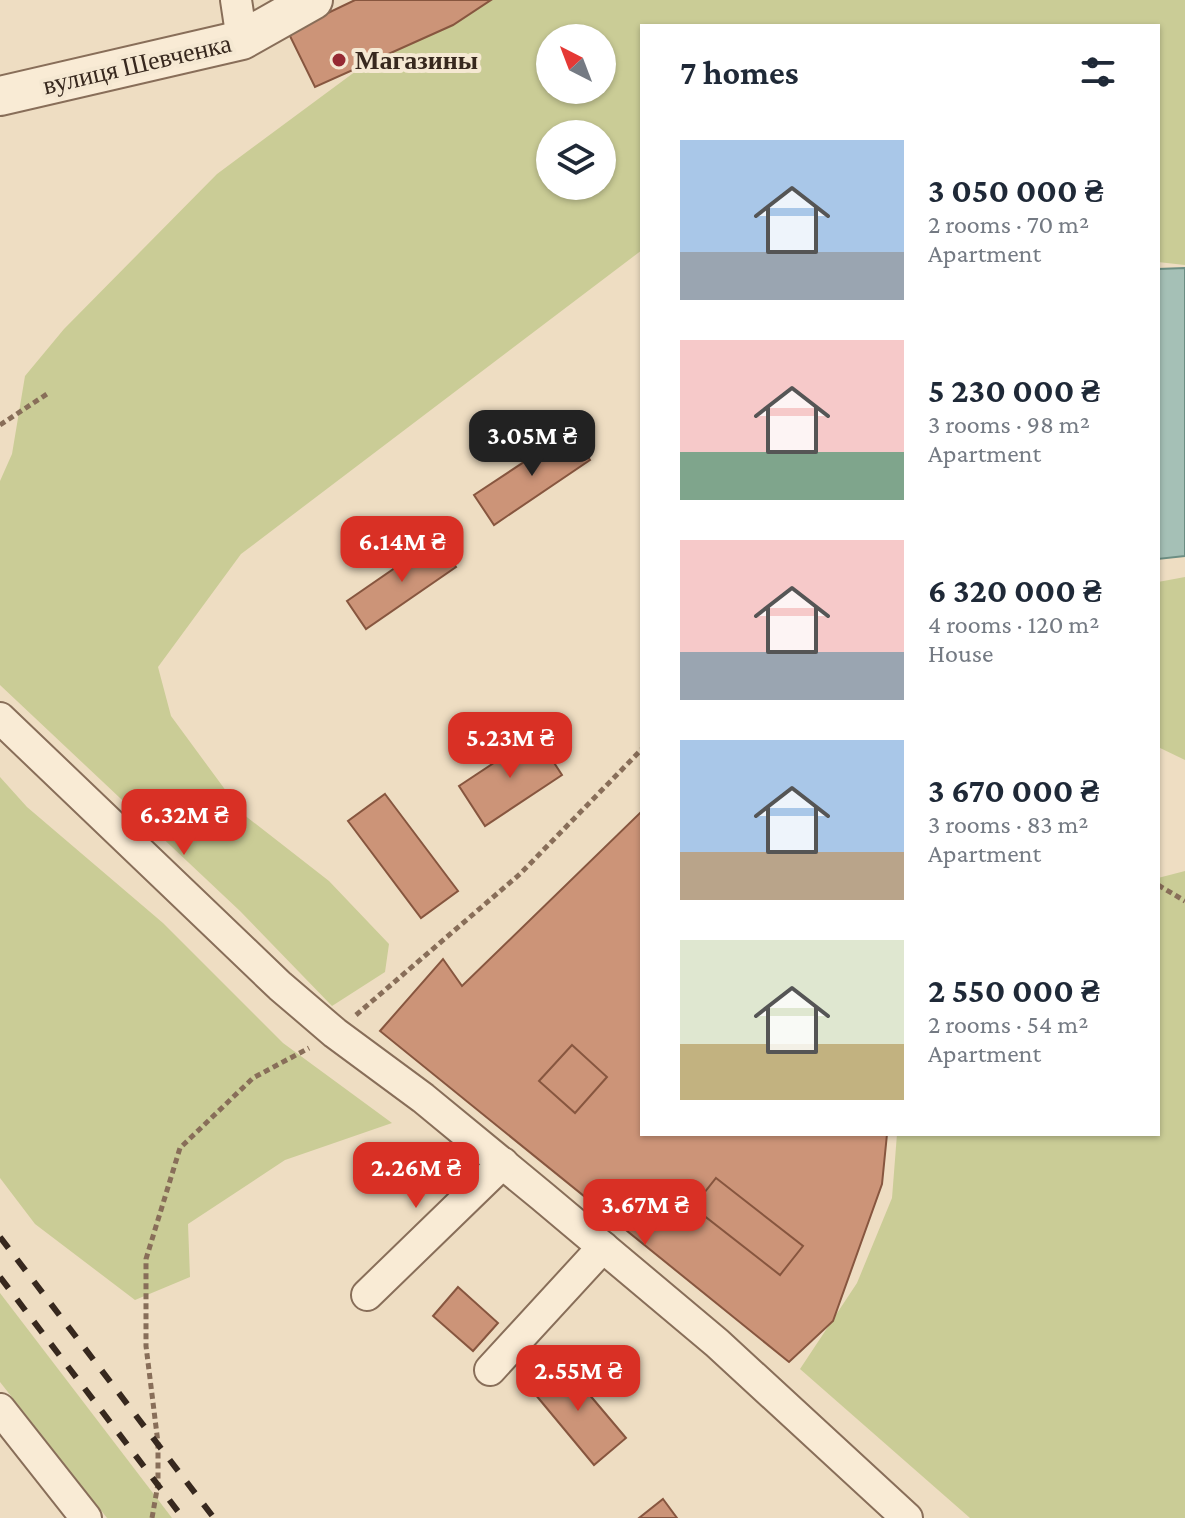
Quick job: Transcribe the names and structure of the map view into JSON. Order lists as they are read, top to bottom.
{
  "streets": {
    "street": ["вулиця Шевченка"]
  },
  "places": ["Магазины"],
  "north": "top left",
  "page": {
    "heading": "7 homes",
    "list": [
      {
        "name": "3 050 000 ₴",
        "note": "2 rooms · 70 m² · Apartment"
      },
      {
        "name": "5 230 000 ₴",
        "note": "3 rooms · 98 m² · Apartment"
      },
      {
        "name": "6 320 000 ₴",
        "note": "4 rooms · 120 m² · House"
      },
      {
        "name": "3 670 000 ₴",
        "note": "3 rooms · 83 m² · Apartment"
      },
      {
        "name": "2 550 000 ₴",
        "note": "2 rooms · 54 m² · Apartment"
      }
    ],
    "price": [
      "3.05M ₴",
      "6.14M ₴",
      "5.23M ₴",
      "6.32M ₴",
      "2.26M ₴",
      "3.67M ₴",
      "2.55M ₴"
    ]
  }
}
